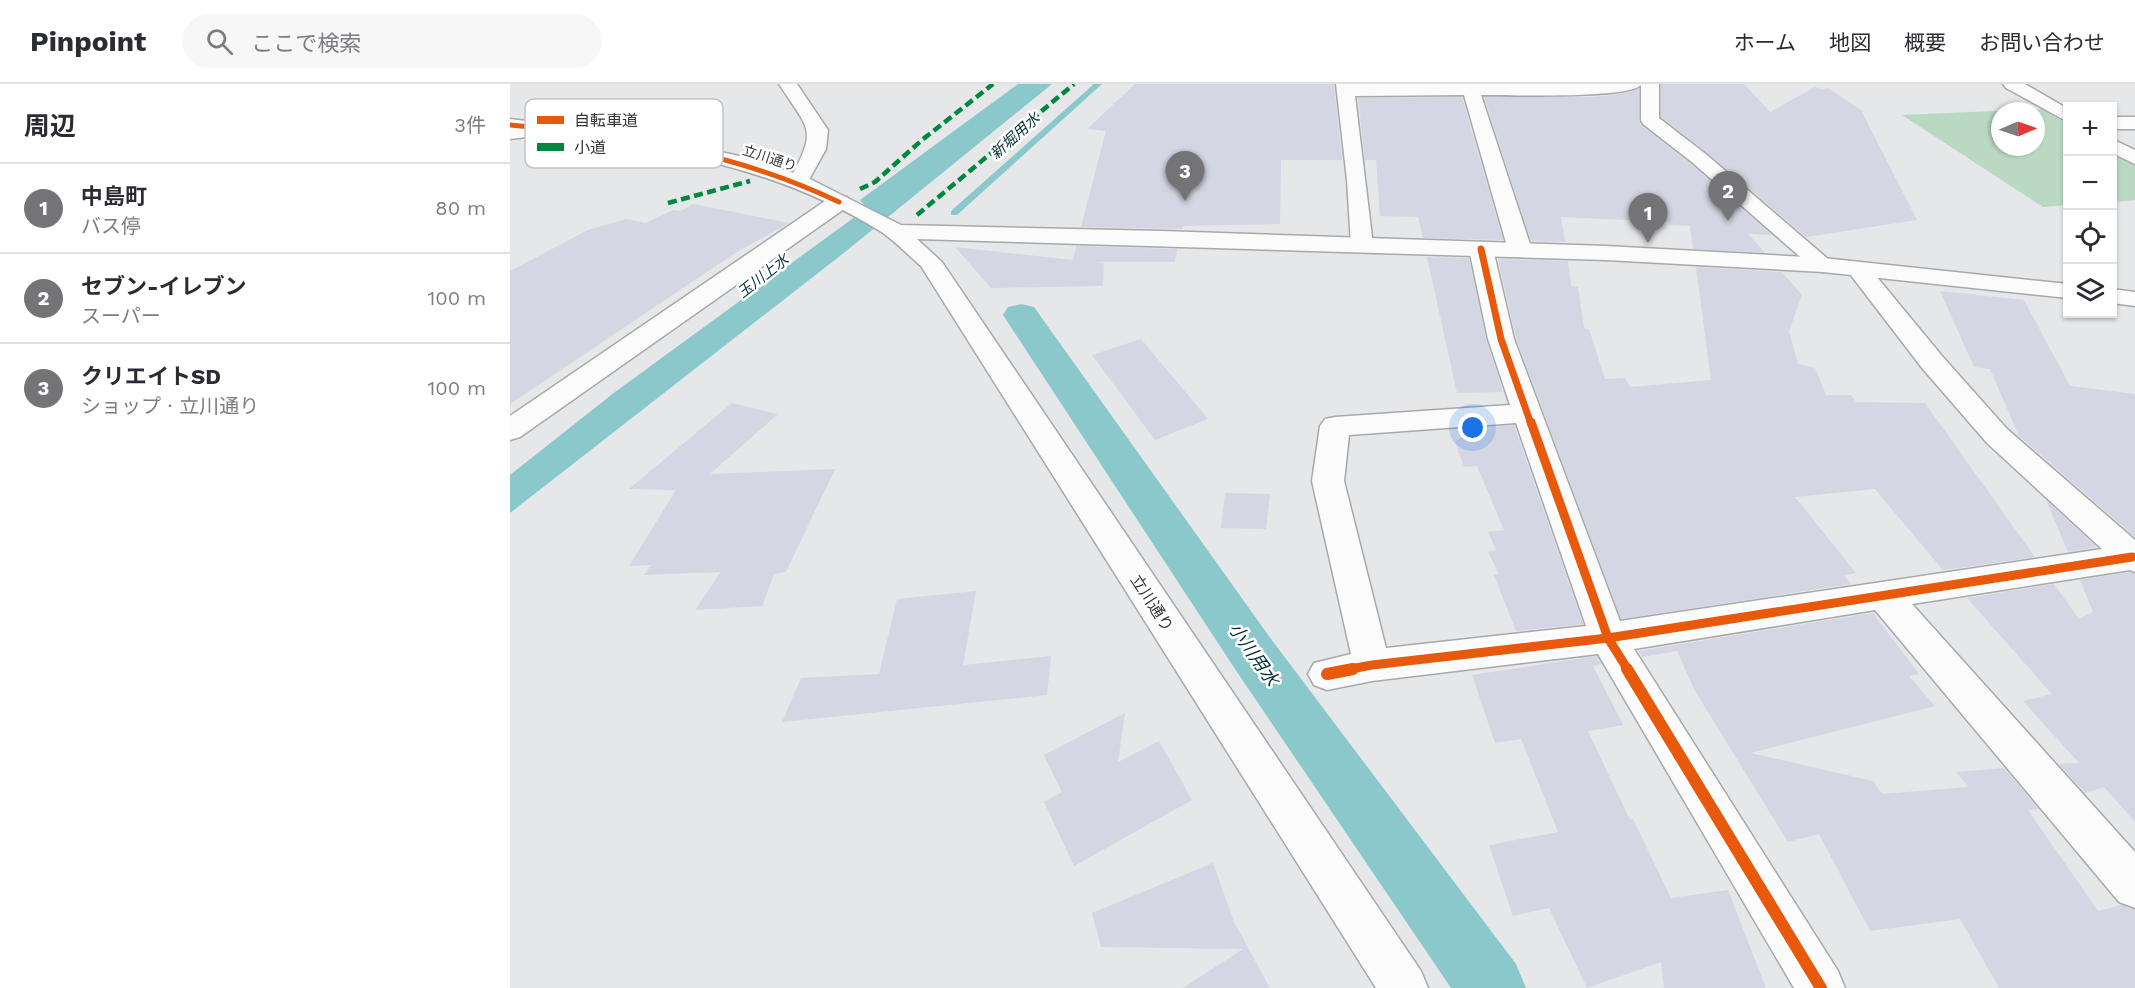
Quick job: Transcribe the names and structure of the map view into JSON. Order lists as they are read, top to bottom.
{
  "streets": {
    "street": ["立川通り"]
  },
  "water": ["新堀用水", "玉川上水", "小川用水"],
  "legend": ["自転車道", "小道"],
  "north": "right",
  "page": {
    "header": "Pinpoint",
    "search": "ここで検索",
    "nav": [
      "ホーム",
      "地図",
      "概要",
      "お問い合わせ"
    ],
    "heading": ["周辺", "3件"],
    "map_buttons": ["+", "−"],
    "pins": ["3", "2", "1"],
    "list": [
      {
        "mark": "1",
        "name": "中島町",
        "note": "バス停",
        "value": "80 m"
      },
      {
        "mark": "2",
        "name": "セブン-イレブン",
        "note": "スーパー",
        "value": "100 m"
      },
      {
        "mark": "3",
        "name": "クリエイトSD",
        "note": "ショップ · 立川通り",
        "value": "100 m"
      }
    ]
  }
}
